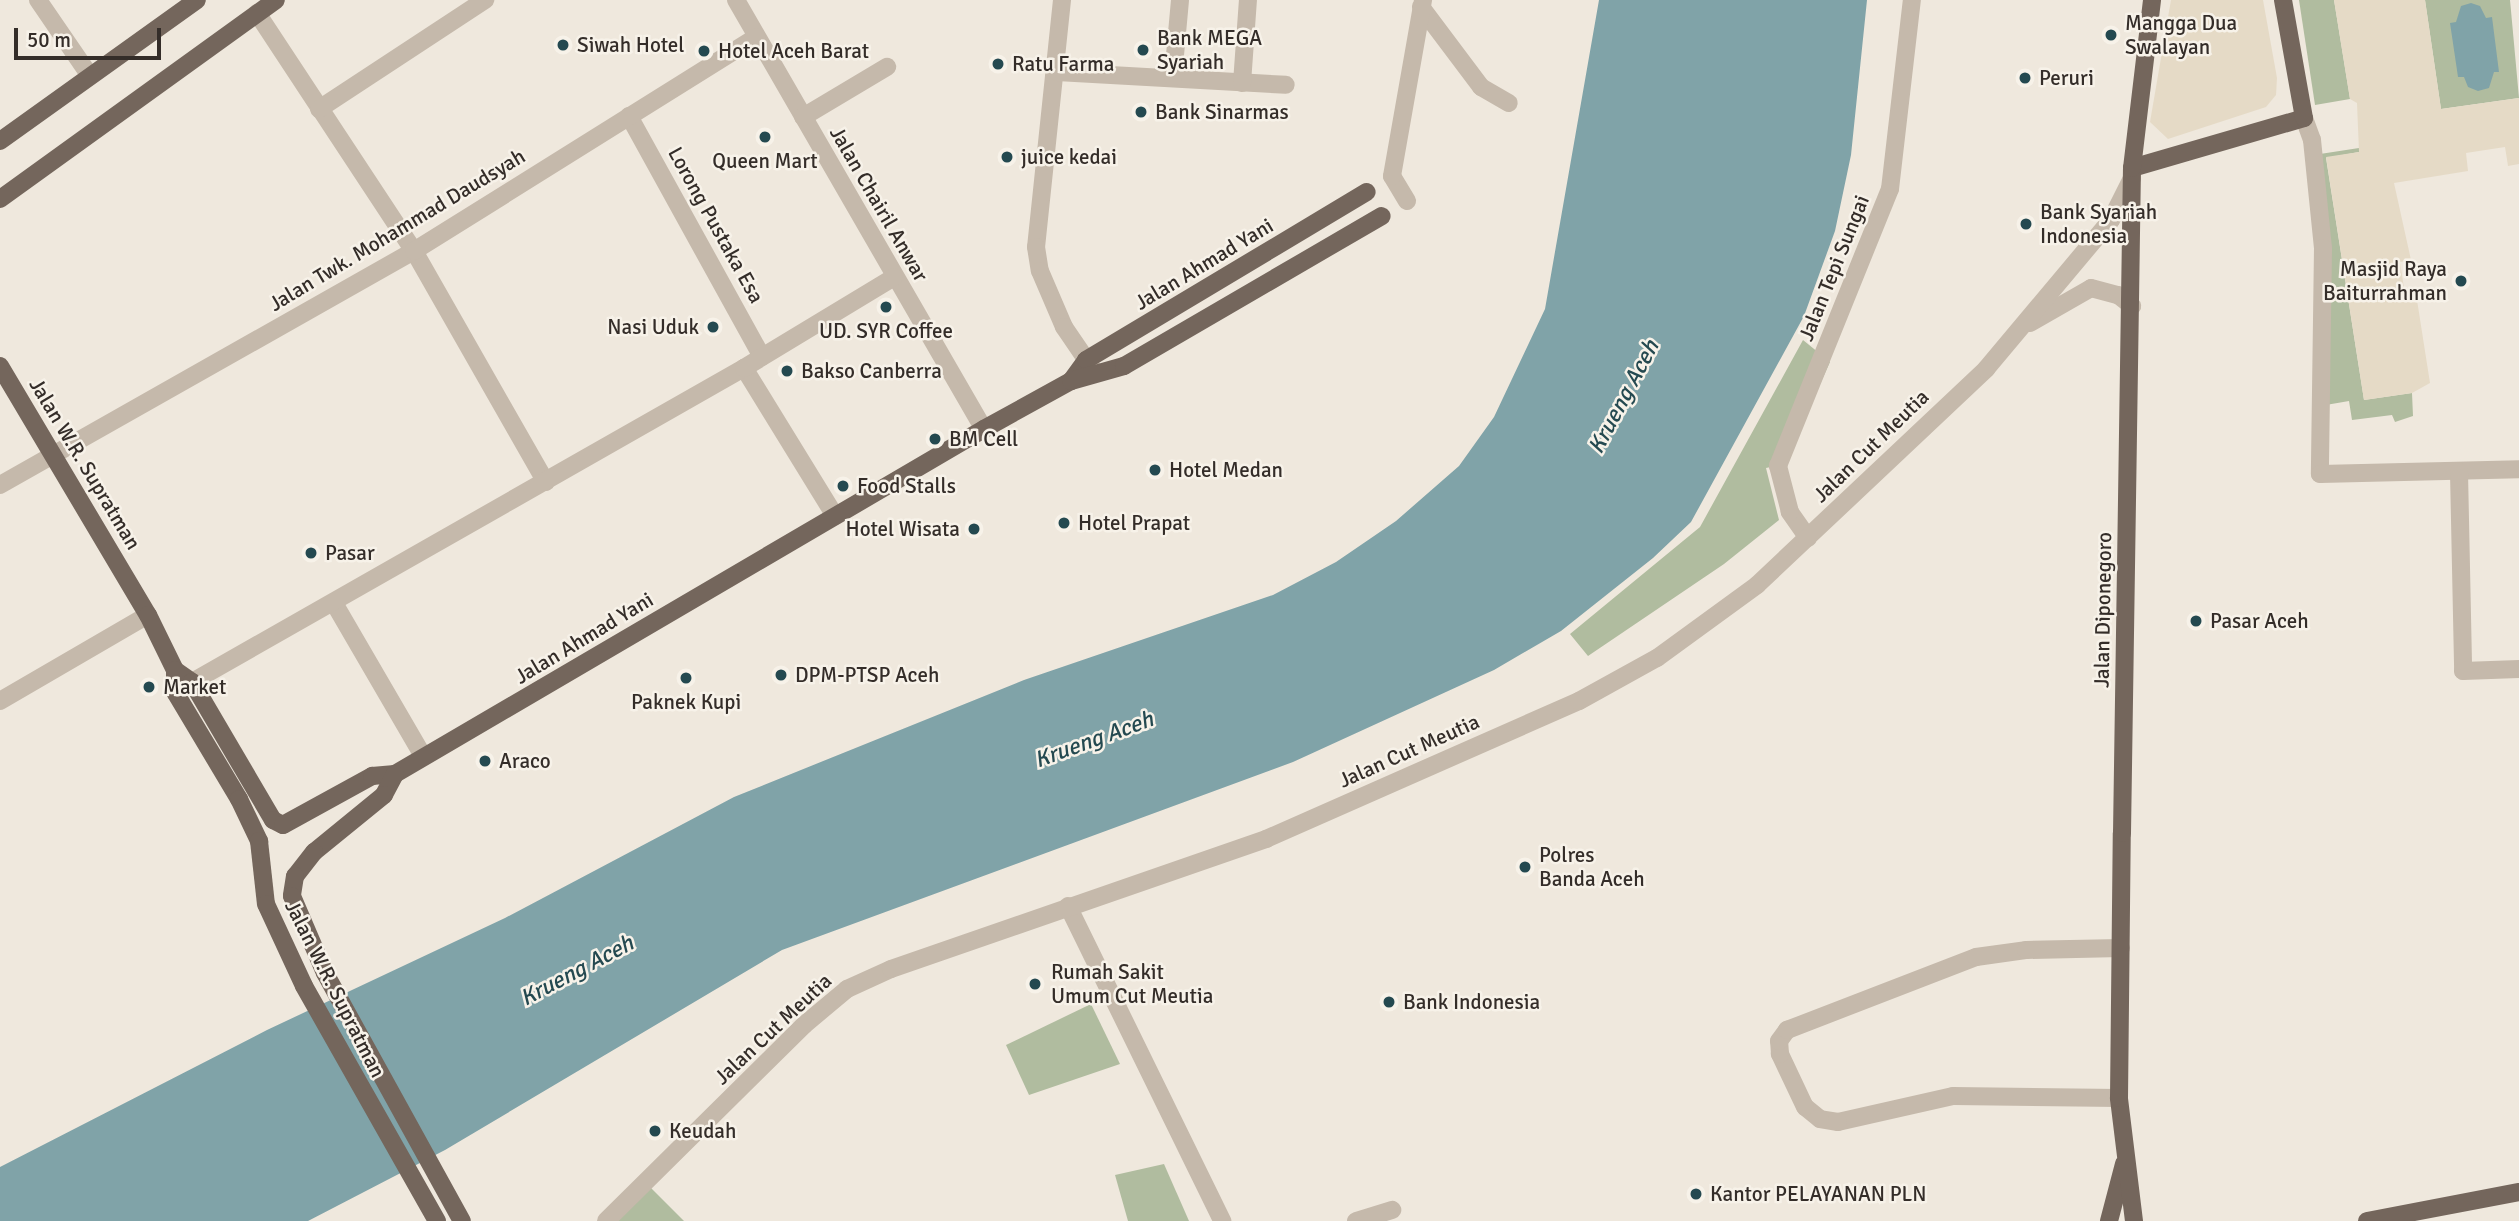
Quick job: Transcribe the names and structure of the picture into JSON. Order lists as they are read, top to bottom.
{
  "streets": {
    "main road": ["Jalan Ahmad Yani", "Jalan W.R. Supratman", "Jalan Diponegoro"],
    "street": [
      "Jalan Chairil Anwar",
      "Lorong Pustaka Esa",
      "Jalan Twk. Mohammad Daudsyah",
      "Jalan Tepi Sungai",
      "Jalan Cut Meutia"
    ]
  },
  "crossings": [
    ["Jalan Chairil Anwar", "Jalan Twk. Mohammad Daudsyah"],
    ["Jalan Chairil Anwar", "Jalan Ahmad Yani"],
    ["Lorong Pustaka Esa", "Jalan Twk. Mohammad Daudsyah"],
    ["Jalan Twk. Mohammad Daudsyah", "Jalan W.R. Supratman"],
    ["Jalan Ahmad Yani", "Jalan W.R. Supratman"],
    ["Jalan Tepi Sungai", "Jalan Cut Meutia"],
    ["Jalan Cut Meutia", "Jalan Diponegoro"]
  ],
  "water": ["Krueng Aceh"],
  "places": [
    "Mangga Dua Swalayan",
    "Siwah Hotel",
    "Bank MEGA Syariah",
    "Hotel Aceh Barat",
    "Ratu Farma",
    "Peruri",
    "Bank Sinarmas",
    "Queen Mart",
    "juice kedai",
    "Bank Syariah Indonesia",
    "Masjid Raya Baiturrahman",
    "UD. SYR Coffee",
    "Nasi Uduk",
    "Bakso Canberra",
    "BM Cell",
    "Hotel Medan",
    "Food Stalls",
    "Hotel Prapat",
    "Hotel Wisata",
    "Pasar",
    "Pasar Aceh",
    "DPM-PTSP Aceh",
    "Paknek Kupi",
    "Market",
    "Araco",
    "Polres Banda Aceh",
    "Rumah Sakit Umum Cut Meutia",
    "Bank Indonesia",
    "Keudah",
    "Kantor PELAYANAN PLN"
  ],
  "scale_bar": "50 m"
}
